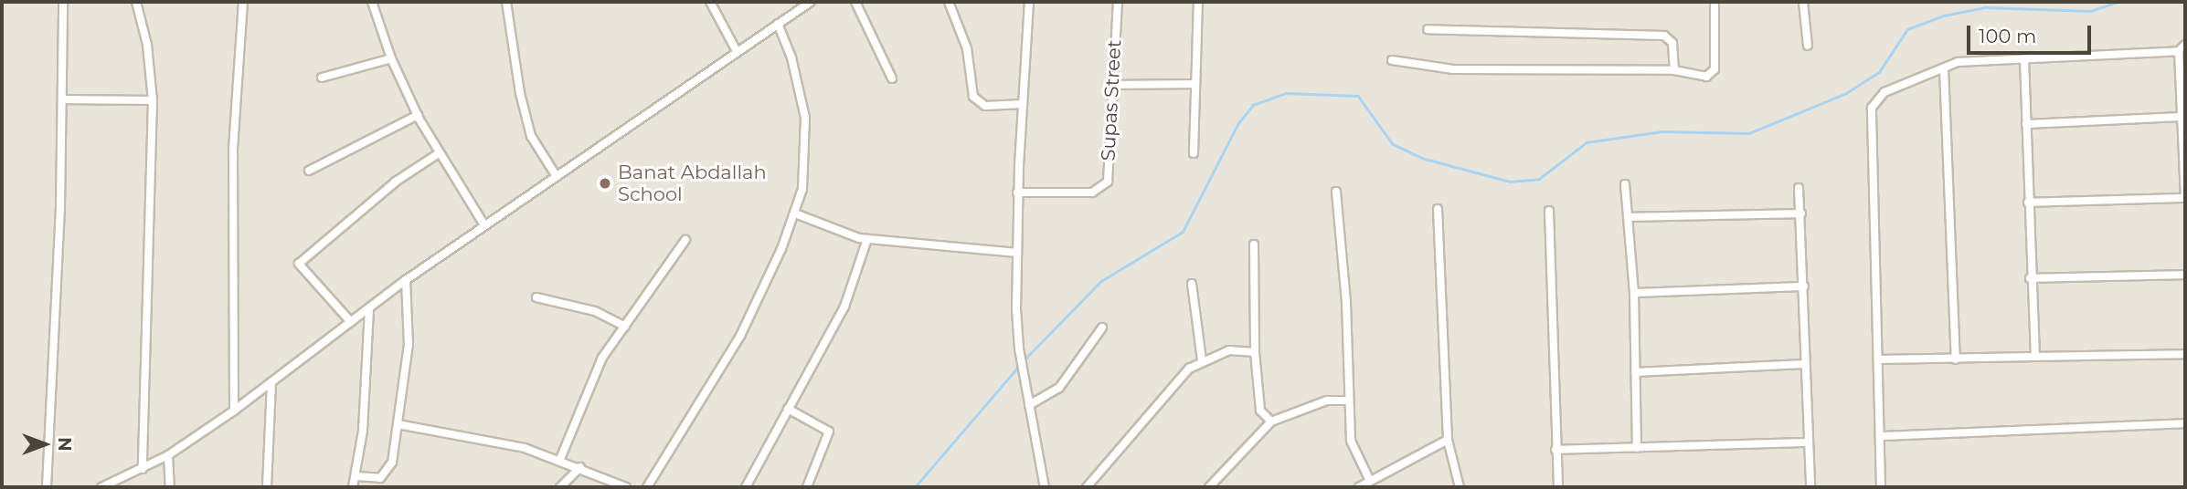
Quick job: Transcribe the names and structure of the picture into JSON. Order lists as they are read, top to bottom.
{
  "streets": {
    "street": ["Supas Street"]
  },
  "places": ["Banat Abdallah School"],
  "scale_bar": "100 m",
  "north": "right"
}
